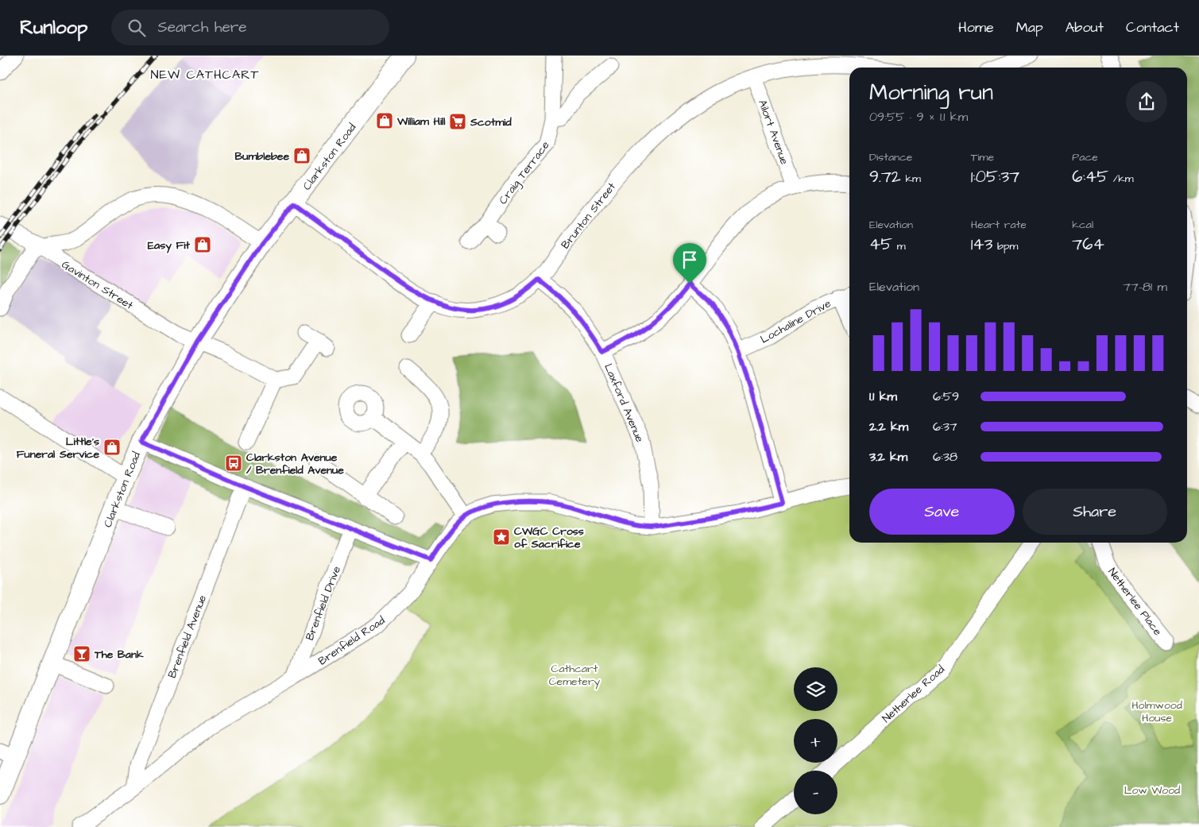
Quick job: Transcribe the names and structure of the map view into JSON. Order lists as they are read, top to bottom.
{
  "streets": {
    "main road": ["Clarkston Road"],
    "street": [
      "Ailort Avenue",
      "Craig Terrace",
      "Brunton Street",
      "Gavinton Street",
      "Lochaline Drive",
      "Laxford Avenue",
      "Netherlee Place",
      "Brenfield Drive",
      "Brenfield Avenue",
      "Brenfield Road",
      "Netherlee Road"
    ]
  },
  "crossings": [
    ["Ailort Avenue", "Brunton Street"],
    ["Clarkston Road", "Brunton Street"],
    ["Clarkston Road", "Gavinton Street"],
    ["Brunton Street", "Laxford Avenue"],
    ["Laxford Avenue", "Brenfield Road"],
    ["Brenfield Drive", "Brenfield Road"],
    ["Brenfield Avenue", "Brenfield Road"]
  ],
  "districts": ["NEW CATHCART"],
  "parks": ["Cathcart Cemetery", "Holmwood House", "Low Wood"],
  "places": {
    "shop": [
      "William Hill",
      "Bumblebee",
      "Easy Fit",
      "Little's Funeral Service"
    ],
    "supermarket": ["Scotmid"],
    "bus stop": ["Clarkston Avenue / Brenfield Avenue"],
    "place": ["CWGC Cross of Sacrifice"],
    "bar": ["The Bank"]
  },
  "page": {
    "header": "Runloop",
    "search": "Search here",
    "nav": [
      "Home",
      "Map",
      "About",
      "Contact"
    ],
    "heading": ["Morning run", "09:55 · 9 × 1.1 km"],
    "stats": [
      ["Distance", "9.72 km"],
      ["Time", "1:05:37"],
      ["Pace", "6:45 /km"],
      ["Elevation", "45 m"],
      ["Heart rate", "143 bpm"],
      ["kcal", "764"]
    ],
    "chart": ["Elevation", "77–81 m"],
    "list": [
      {
        "name": "1.1 km",
        "note": "6:59"
      },
      {
        "name": "2.2 km",
        "note": "6:37"
      },
      {
        "name": "3.2 km",
        "note": "6:38"
      }
    ],
    "buttons": ["Save", "Share"],
    "map_buttons": ["+", "−"]
  }
}
